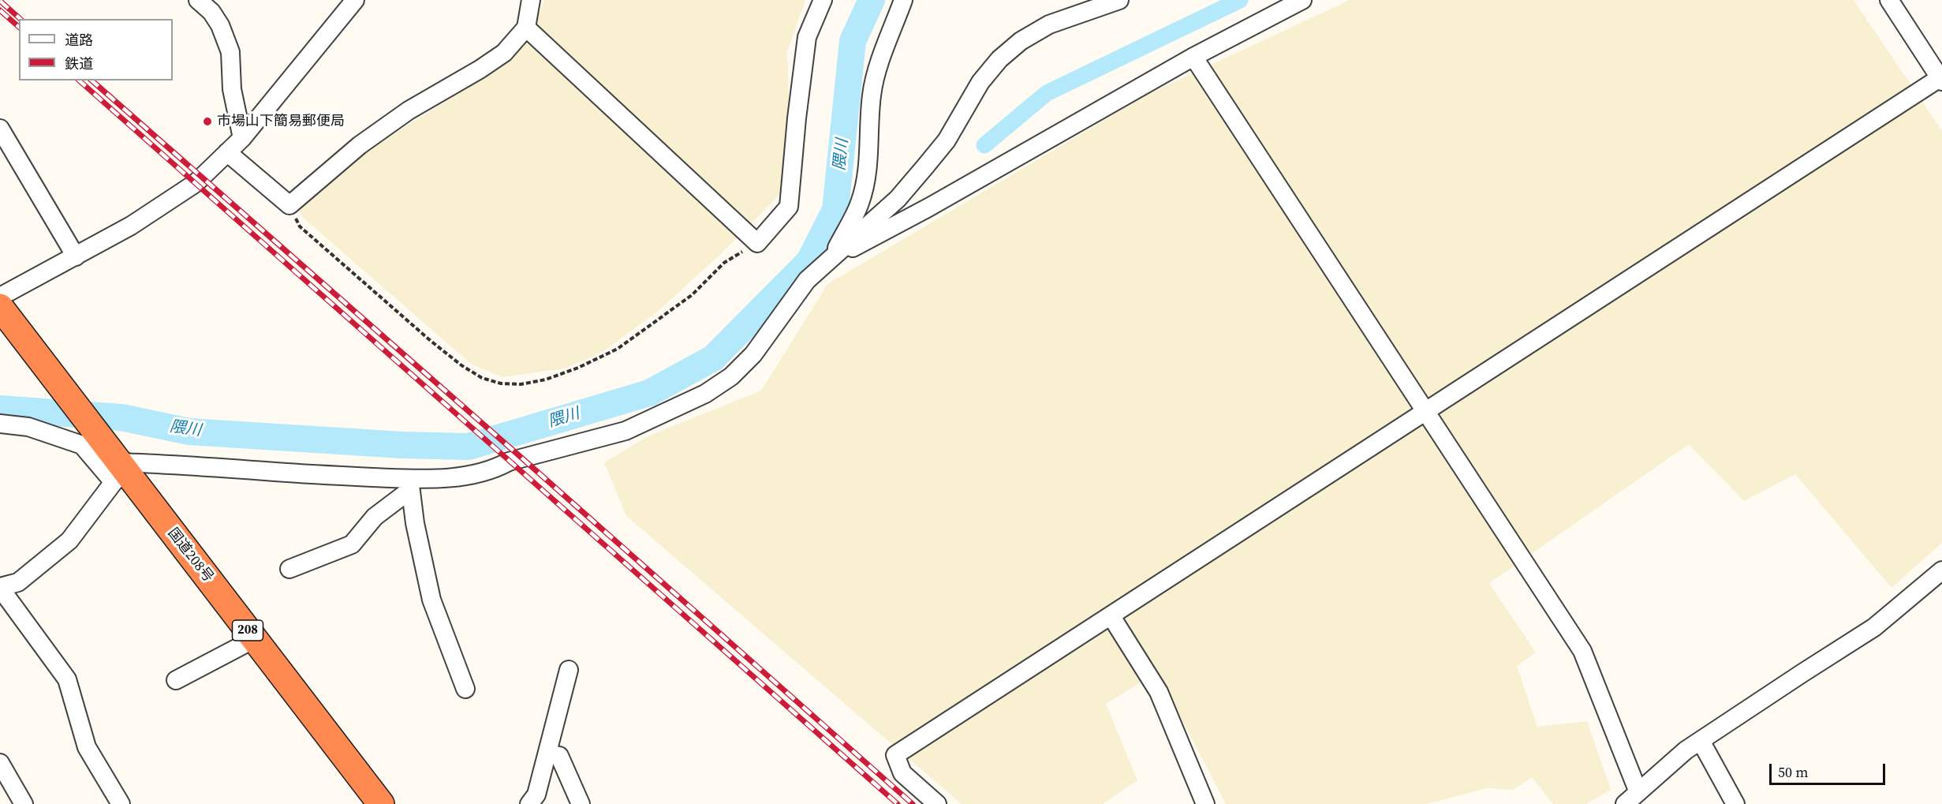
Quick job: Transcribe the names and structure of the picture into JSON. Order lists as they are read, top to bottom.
{
  "streets": {
    "highway": ["国道208号", "208"]
  },
  "water": ["隈川"],
  "places": ["市場山下簡易郵便局"],
  "legend": ["道路", "鉄道"],
  "scale_bar": "50 m"
}
